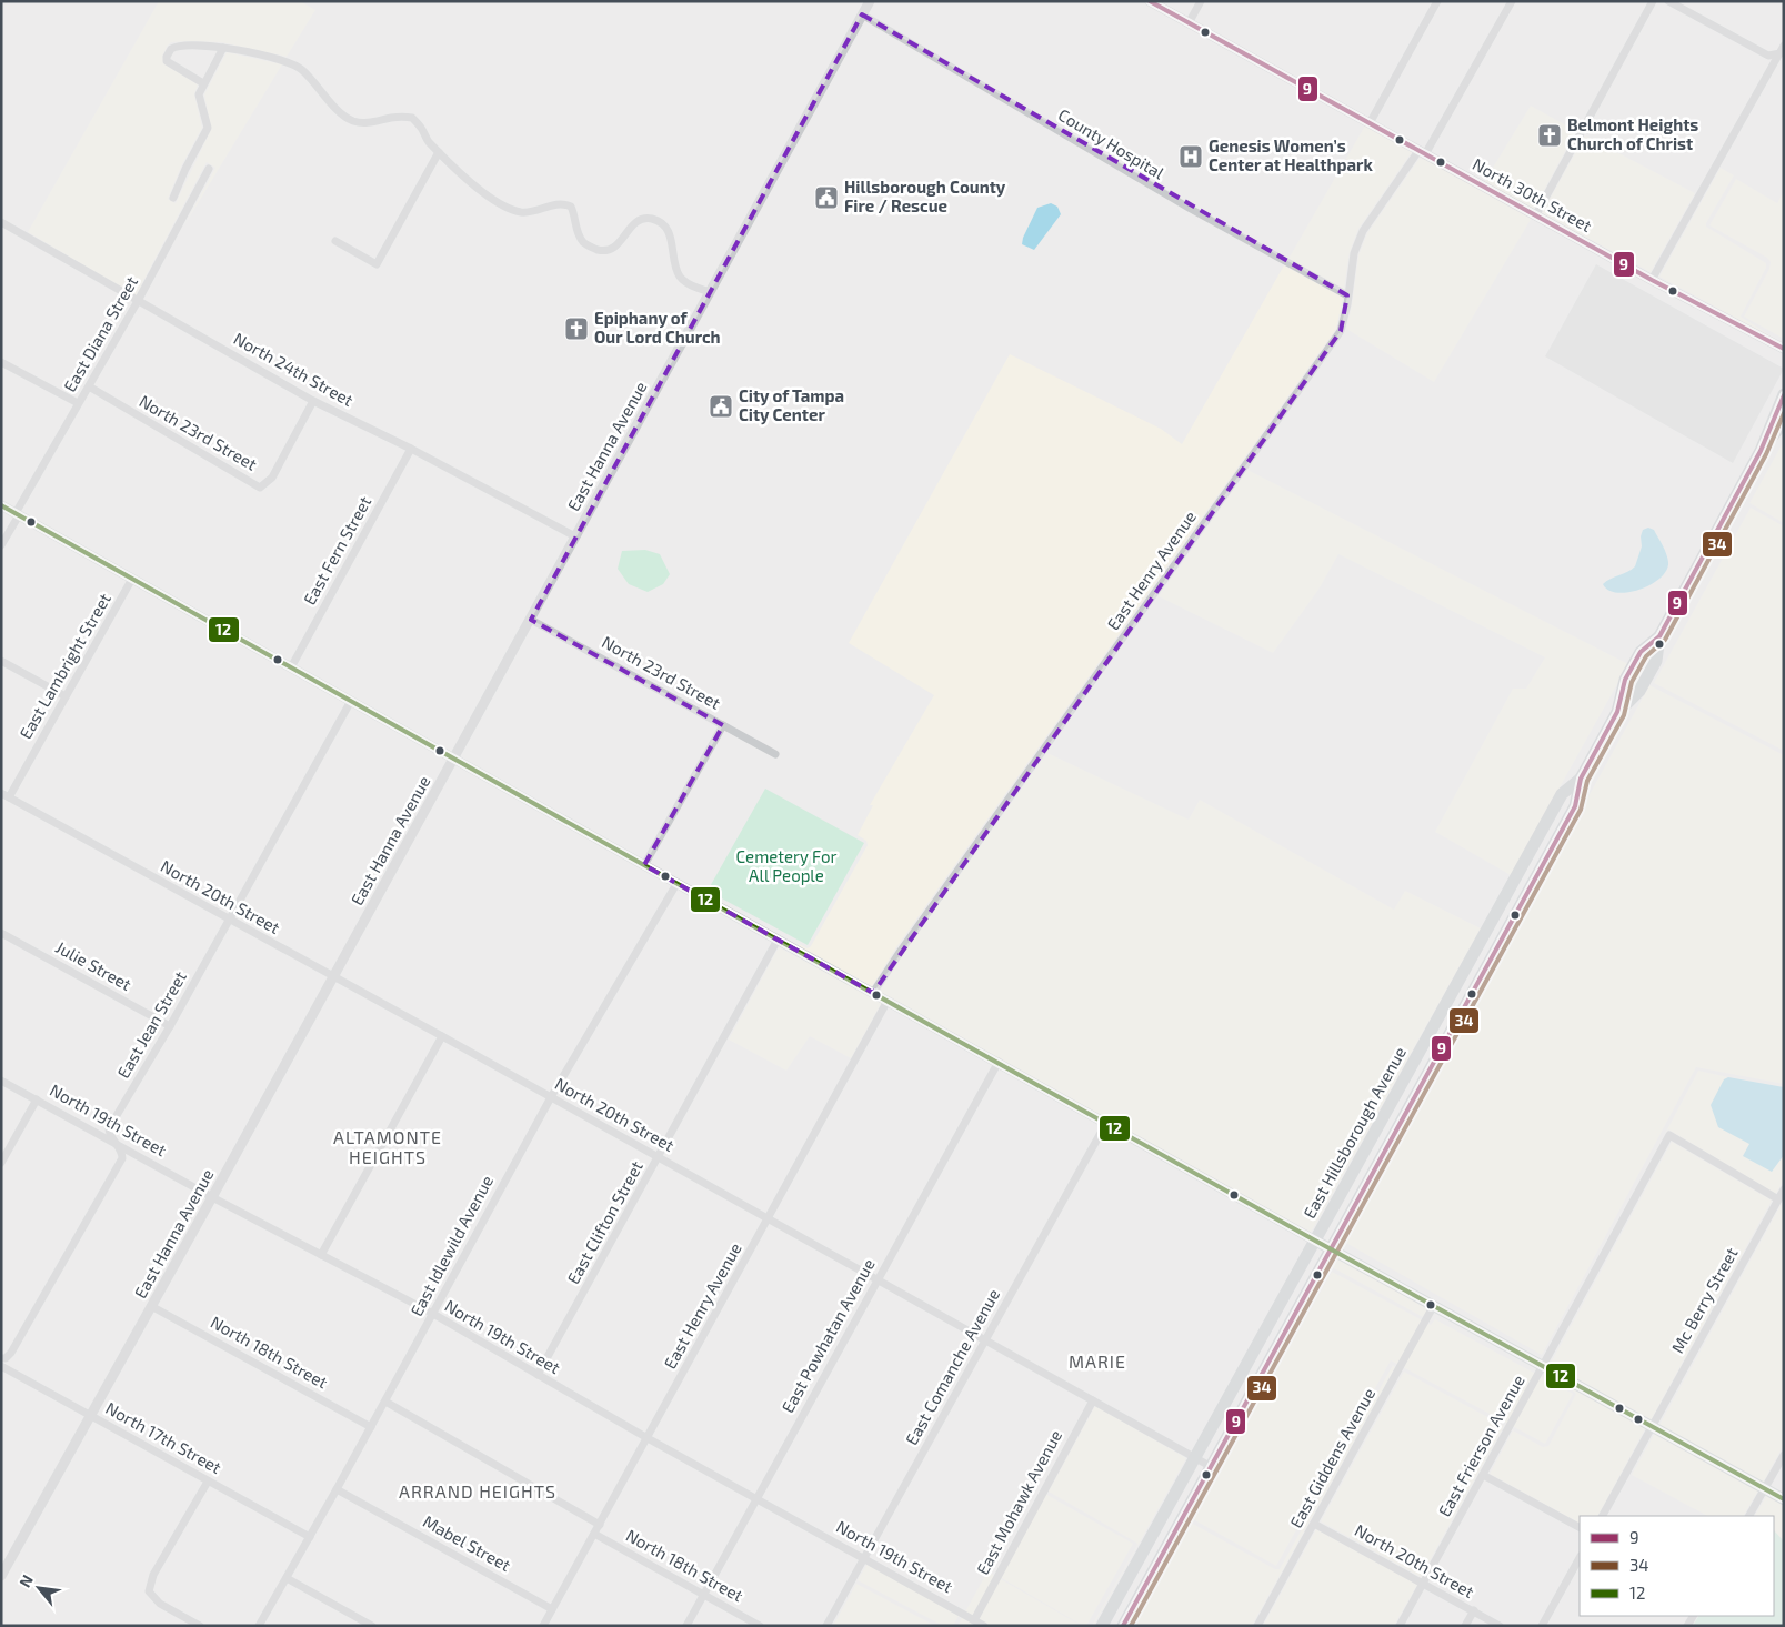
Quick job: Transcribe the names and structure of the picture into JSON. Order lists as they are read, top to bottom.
{
  "streets": {
    "main road": ["East Hillsborough Avenue"],
    "street": [
      "County Hospital",
      "North 30th Street",
      "East Diana Street",
      "North 24th Street",
      "North 23rd Street",
      "East Hanna Avenue",
      "East Fern Street",
      "East Henry Avenue",
      "East Lambright Street",
      "North 20th Street",
      "Julie Street",
      "East Jean Street",
      "North 19th Street",
      "East Clifton Street",
      "East Idlewild Avenue",
      "Mc Berry Street",
      "East Powhatan Avenue",
      "North 18th Street",
      "East Comanche Avenue",
      "North 17th Street",
      "East Frierson Avenue",
      "East Giddens Avenue",
      "East Mohawk Avenue",
      "Mabel Street"
    ]
  },
  "crossings": [
    ["County Hospital", "East Hanna Avenue"],
    ["County Hospital", "East Henry Avenue"],
    ["North 30th Street", "East Henry Avenue"],
    ["East Diana Street", "North 24th Street"],
    ["East Diana Street", "North 23rd Street"],
    ["North 24th Street", "North 23rd Street"],
    ["North 24th Street", "East Hanna Avenue"],
    ["North 24th Street", "East Fern Street"],
    ["North 23rd Street", "East Hanna Avenue"],
    ["East Hanna Avenue", "North 20th Street"],
    ["East Hanna Avenue", "North 19th Street"],
    ["East Hanna Avenue", "North 18th Street"],
    ["East Hanna Avenue", "North 17th Street"],
    ["East Henry Avenue", "North 20th Street"],
    ["East Henry Avenue", "North 19th Street"],
    ["East Henry Avenue", "North 18th Street"],
    ["East Henry Avenue", "Mabel Street"],
    ["East Lambright Street", "North 20th Street"],
    ["North 20th Street", "East Jean Street"],
    ["North 20th Street", "East Hillsborough Avenue"],
    ["North 20th Street", "East Clifton Street"],
    ["North 20th Street", "East Idlewild Avenue"],
    ["North 20th Street", "East Powhatan Avenue"],
    ["North 20th Street", "East Comanche Avenue"],
    ["North 20th Street", "East Frierson Avenue"],
    ["North 20th Street", "East Giddens Avenue"],
    ["North 20th Street", "East Mohawk Avenue"],
    ["Julie Street", "East Jean Street"],
    ["East Jean Street", "North 19th Street"],
    ["North 19th Street", "East Clifton Street"],
    ["North 19th Street", "East Idlewild Avenue"],
    ["North 19th Street", "East Powhatan Avenue"],
    ["North 19th Street", "East Comanche Avenue"],
    ["North 19th Street", "East Mohawk Avenue"],
    ["East Idlewild Avenue", "North 18th Street"],
    ["East Idlewild Avenue", "North 17th Street"],
    ["East Idlewild Avenue", "Mabel Street"],
    ["Mc Berry Street", "East Frierson Avenue"],
    ["East Powhatan Avenue", "North 18th Street"]
  ],
  "districts": ["ALTAMONTE HEIGHTS", "MARIE", "ARRAND HEIGHTS"],
  "parks": ["Cemetery For All People"],
  "places": {
    "church": ["Belmont Heights Church of Christ", "Epiphany of Our Lord Church"],
    "hospital": ["Genesis Women’s Center at Healthpark"],
    "public building": ["Hillsborough County Fire / Rescue", "City of Tampa City Center"]
  },
  "lines": ["transit line 9", "transit line 34", "transit line 12"],
  "legend": ["9", "34", "12"],
  "north": "top left"
}
